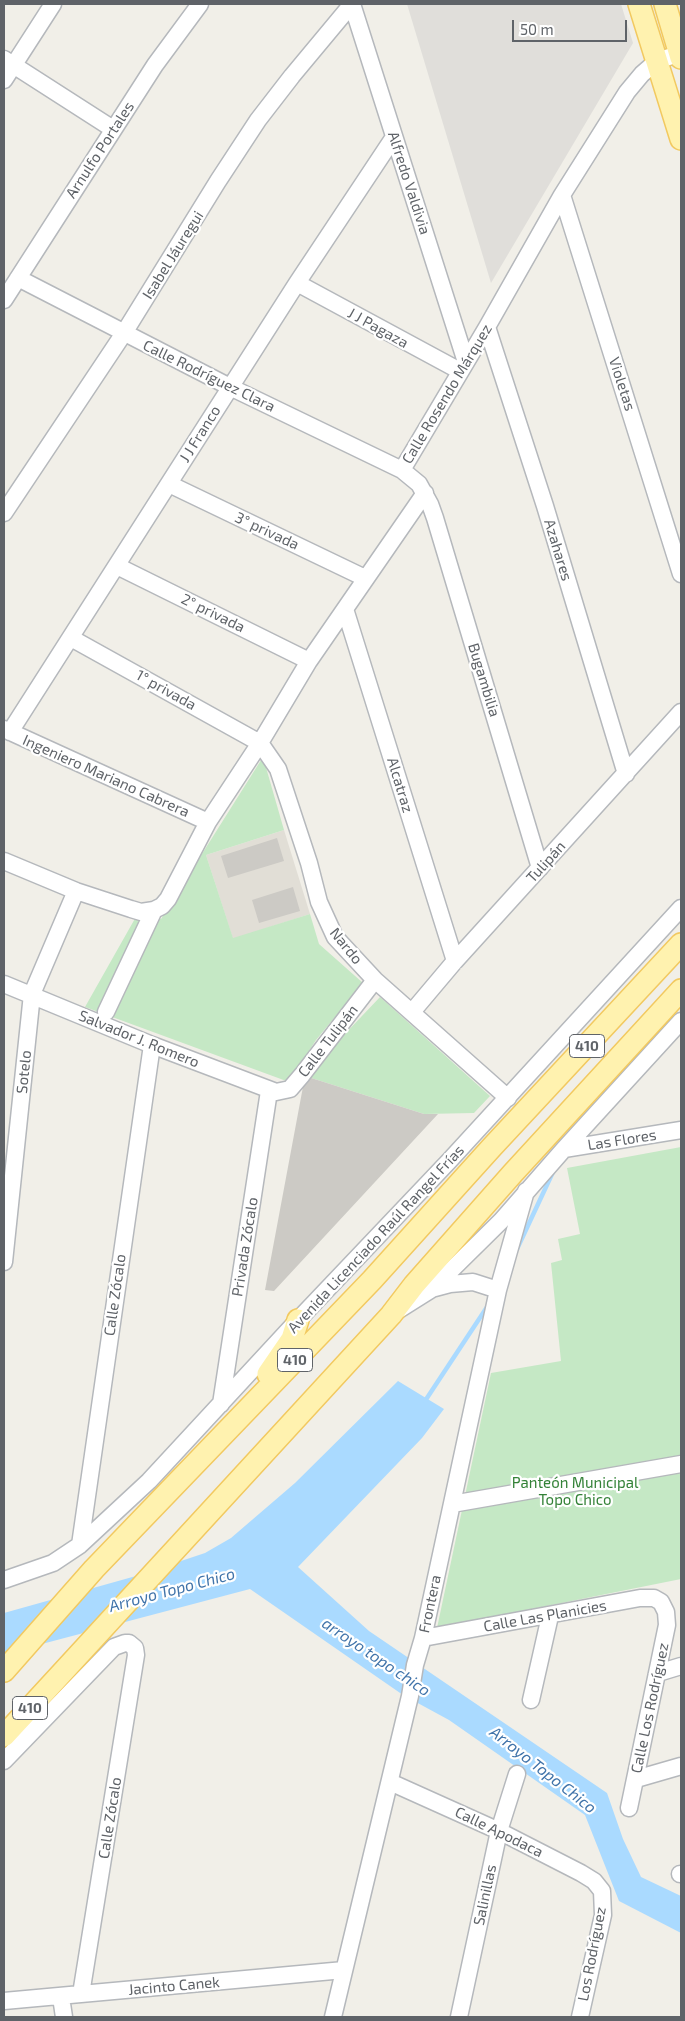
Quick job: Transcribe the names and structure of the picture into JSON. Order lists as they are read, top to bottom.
{
  "streets": {
    "main road": ["410"],
    "street": [
      "Arnulfo Portales",
      "Alfredo Valdivia",
      "Isabel Jáuregui",
      "J J Pagaza",
      "Calle Rodríguez Clara",
      "Violetas",
      "Calle Rosendo Márquez",
      "J J Franco",
      "3° privada",
      "Azahares",
      "2° privada",
      "Bugambilia",
      "1° privada",
      "Ingeniero Mariano Cabrera",
      "Alcatraz",
      "Tulipán",
      "Nardo",
      "Salvador J. Romero",
      "Calle Tulipán",
      "Sotelo",
      "Las Flores",
      "Avenida Licenciado Raúl Rangel Frías",
      "Privada Zócalo",
      "Calle Zócalo",
      "Frontera",
      "Calle Las Planicies",
      "Calle Los Rodríguez",
      "Calle Apodaca",
      "Salinillas",
      "Los Rodríguez",
      "Jacinto Canek"
    ]
  },
  "crossings": [
    ["Arnulfo Portales", "Calle Rodríguez Clara"],
    ["Alfredo Valdivia", "Isabel Jáuregui"],
    ["Alfredo Valdivia", "J J Pagaza"],
    ["Alfredo Valdivia", "Calle Rosendo Márquez"],
    ["Alfredo Valdivia", "J J Franco"],
    ["Isabel Jáuregui", "Calle Rodríguez Clara"],
    ["J J Pagaza", "Calle Rosendo Márquez"],
    ["J J Pagaza", "J J Franco"],
    ["Calle Rodríguez Clara", "Calle Rosendo Márquez"],
    ["Calle Rodríguez Clara", "J J Franco"],
    ["Violetas", "Calle Rosendo Márquez"],
    ["Calle Rosendo Márquez", "Azahares"],
    ["Calle Rosendo Márquez", "Bugambilia"],
    ["J J Franco", "3° privada"],
    ["J J Franco", "2° privada"],
    ["J J Franco", "1° privada"],
    ["J J Franco", "Ingeniero Mariano Cabrera"],
    ["Azahares", "Tulipán"],
    ["Bugambilia", "Tulipán"],
    ["1° privada", "Nardo"],
    ["Alcatraz", "Tulipán"],
    ["Tulipán", "Nardo"],
    ["Nardo", "Calle Tulipán"],
    ["Nardo", "Avenida Licenciado Raúl Rangel Frías"],
    ["Salvador J. Romero", "Calle Tulipán"],
    ["Salvador J. Romero", "Sotelo"],
    ["Salvador J. Romero", "Privada Zócalo"],
    ["Salvador J. Romero", "Calle Zócalo"],
    ["Calle Tulipán", "Privada Zócalo"],
    ["Avenida Licenciado Raúl Rangel Frías", "Privada Zócalo"],
    ["Avenida Licenciado Raúl Rangel Frías", "Calle Zócalo"],
    ["Calle Zócalo", "Jacinto Canek"],
    ["Frontera", "Calle Las Planicies"],
    ["Frontera", "Calle Apodaca"],
    ["Frontera", "Jacinto Canek"],
    ["Calle Las Planicies", "Calle Los Rodríguez"],
    ["Calle Apodaca", "Salinillas"],
    ["Calle Apodaca", "Los Rodríguez"]
  ],
  "water": ["Arroyo Topo Chico", "arroyo topo chico"],
  "parks": ["Panteón Municipal Topo Chico"],
  "scale_bar": "50 m"
}
